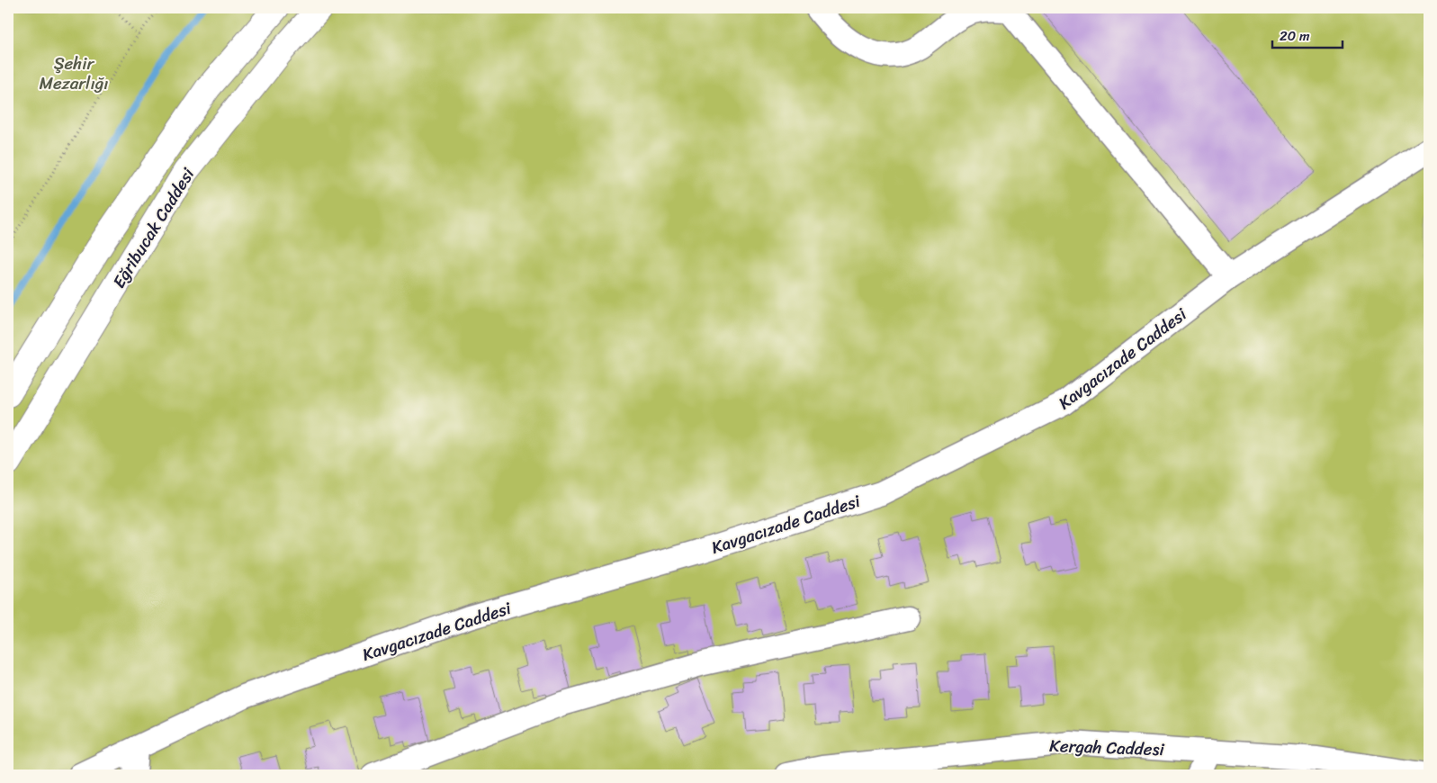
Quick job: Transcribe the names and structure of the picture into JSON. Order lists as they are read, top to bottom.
{
  "streets": {
    "main road": ["Eğribucak Caddesi"],
    "street": ["Kavgacızade Caddesi", "Kergah Caddesi"]
  },
  "parks": ["Şehir Mezarlığı"],
  "scale_bar": "20 m"
}
